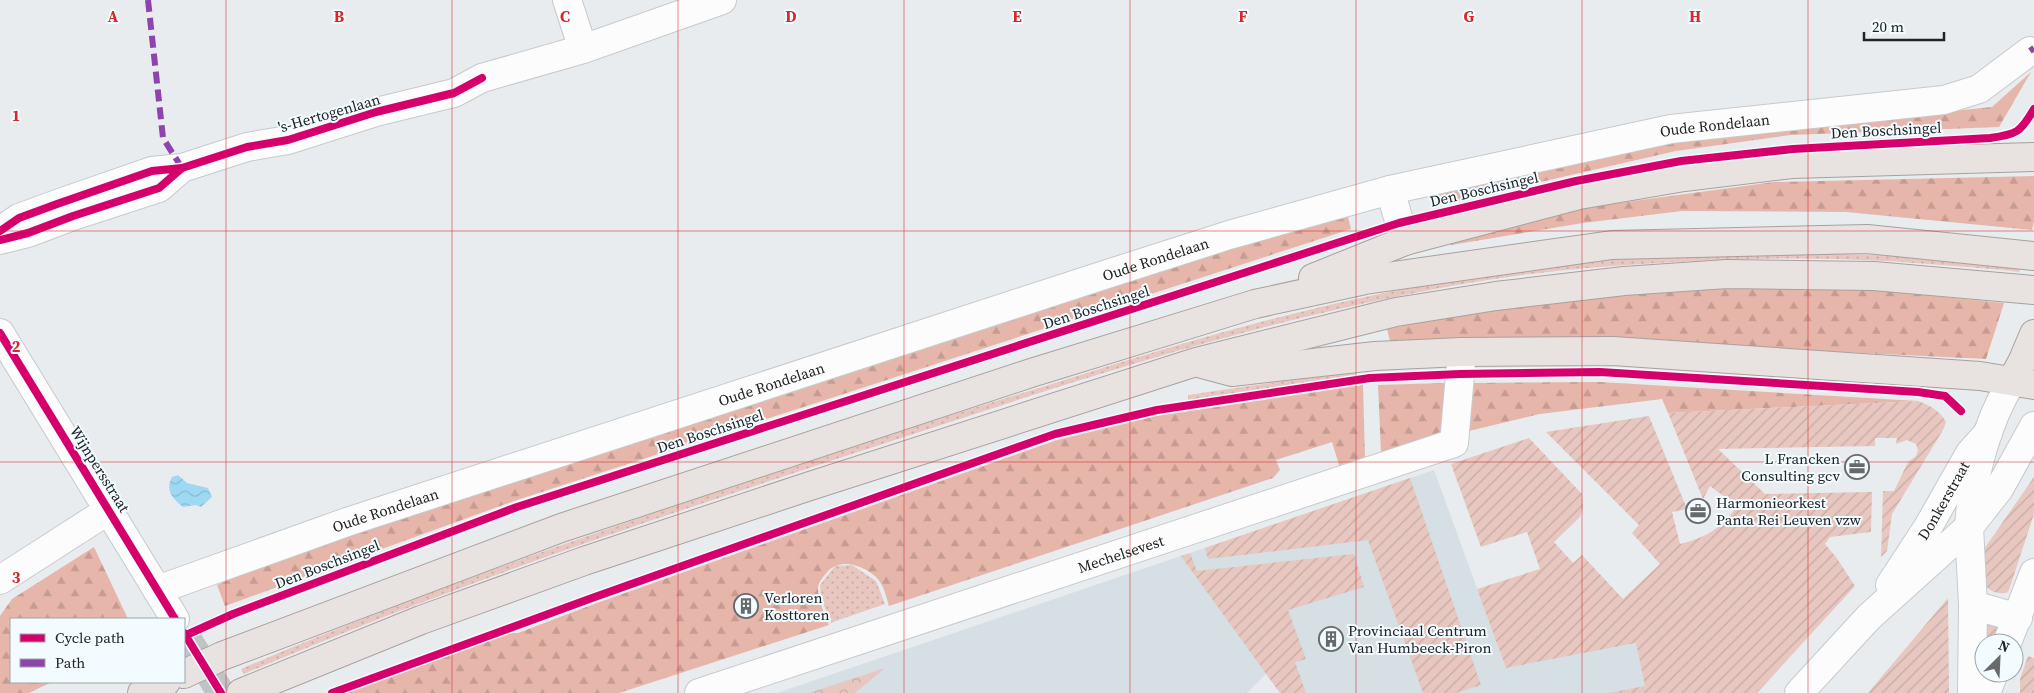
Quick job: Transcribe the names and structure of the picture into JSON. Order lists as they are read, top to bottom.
{
  "streets": {
    "street": [
      "'s-Hertogenlaan",
      "Oude Rondelaan",
      "Wijnpersstraat",
      "Donkerstraat",
      "Mechelsevest"
    ],
    "cycle path": ["Den Boschsingel"]
  },
  "crossings": [
    ["Oude Rondelaan", "Wijnpersstraat"]
  ],
  "places": {
    "office": ["L Francken Consulting gcv", "Harmonieorkest Panta Rei Leuven vzw"],
    "building": ["Verloren Kosttoren", "Provinciaal Centrum Van Humbeeck-Piron"]
  },
  "legend": ["Cycle path", "Path"],
  "scale_bar": "20 m",
  "north": "top right",
  "grid": {
    "columns": [
      "A",
      "B",
      "C",
      "D",
      "E",
      "F",
      "G",
      "H"
    ],
    "rows": ["1", "2", "3"]
  }
}
